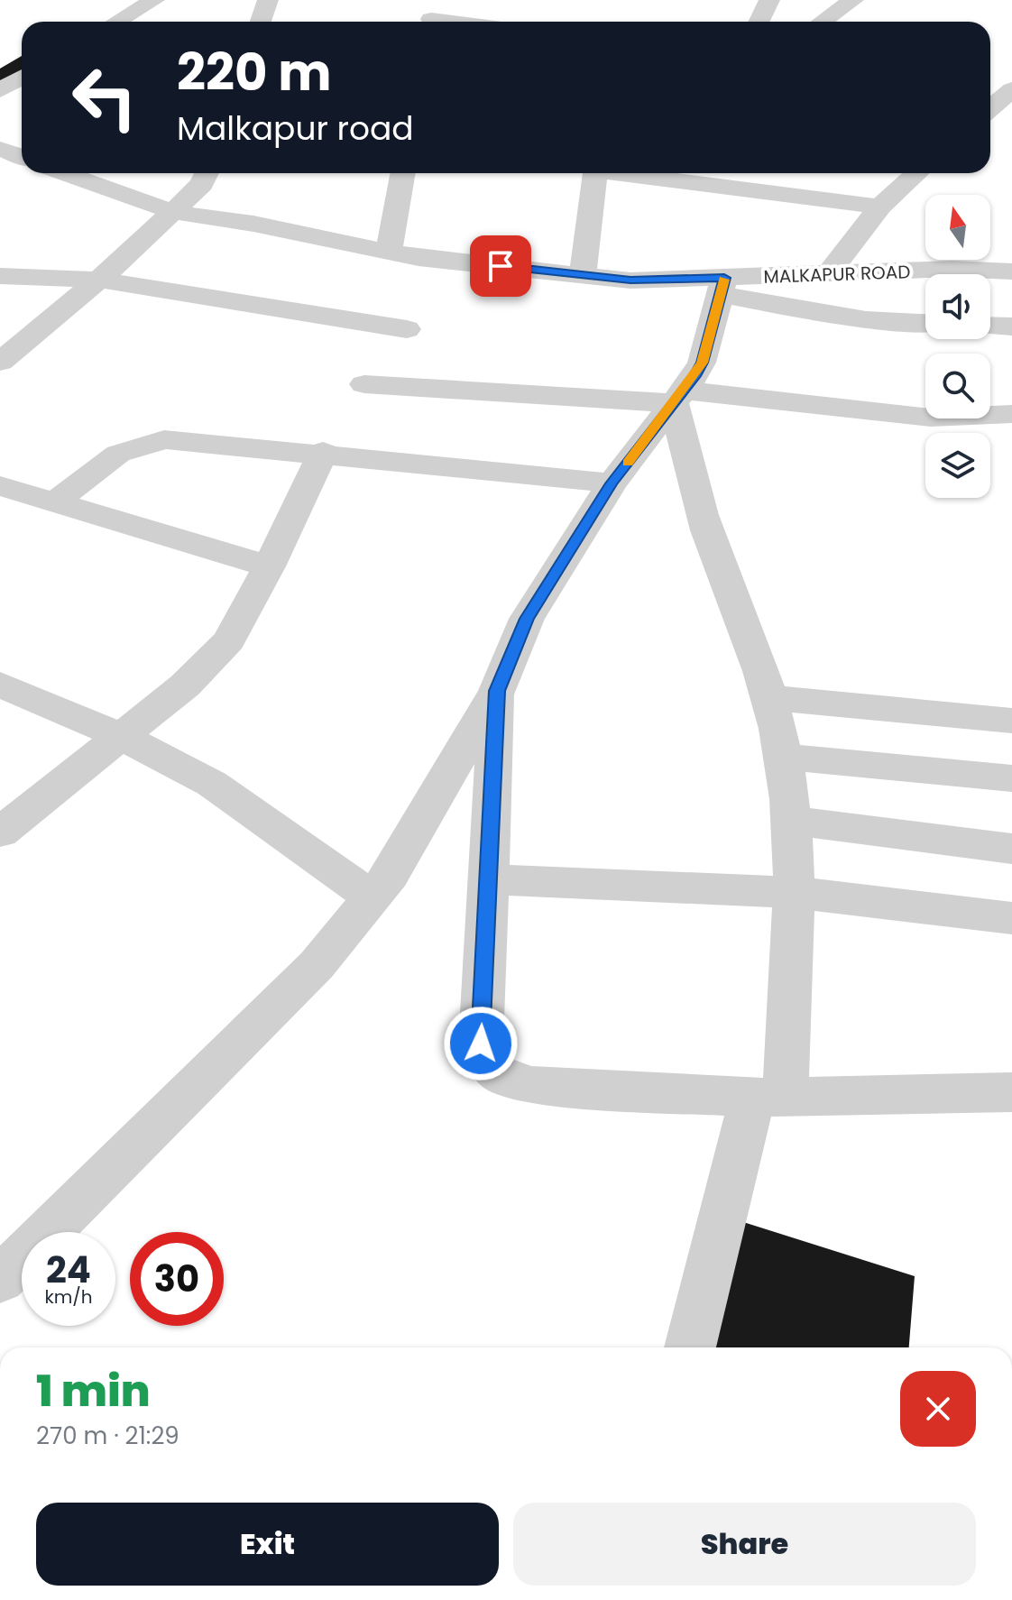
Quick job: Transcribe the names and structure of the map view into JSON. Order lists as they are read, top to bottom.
{
  "streets": {
    "street": ["MALKAPUR ROAD"]
  },
  "north": "top",
  "page": {
    "turn": ["220 m", "Malkapur road"],
    "speed": "24 km/h",
    "limit": "30",
    "heading": ["1 min", "270 m · 21:29"],
    "buttons": ["Exit", "Share"]
  }
}
